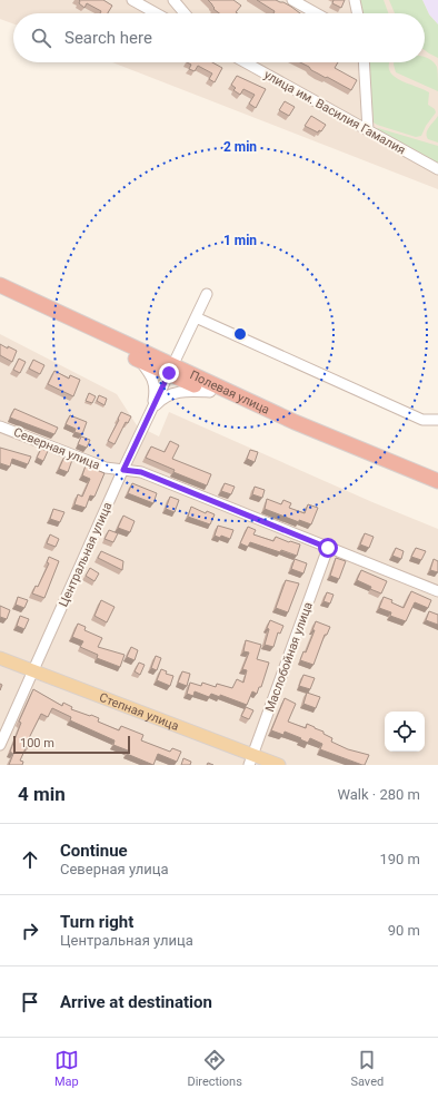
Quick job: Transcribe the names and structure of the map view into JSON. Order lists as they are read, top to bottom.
{
  "streets": {
    "highway": ["Полевая улица"],
    "main road": ["Степная улица"],
    "street": [
      "улица им. Василия Гамалия",
      "Северная улица",
      "Центральная улица",
      "Маслобойная улица"
    ]
  },
  "crossings": [
    ["Полевая улица", "Центральная улица"],
    ["Северная улица", "Центральная улица"],
    ["Северная улица", "Маслобойная улица"],
    ["Центральная улица", "Степная улица"],
    ["Маслобойная улица", "Степная улица"]
  ],
  "scale_bar": "100 m",
  "page": {
    "search": "Search here",
    "scale": "100 m",
    "heading": ["4 min", "Walk · 280 m"],
    "list": [
      ["Continue", "Северная улица", "190 m"],
      ["Turn right", "Центральная улица", "90 m"],
      "Arrive at destination"
    ],
    "nav": ["Map", "Directions", "Saved"]
  },
  "rings": ["2 min", "1 min"]
}
